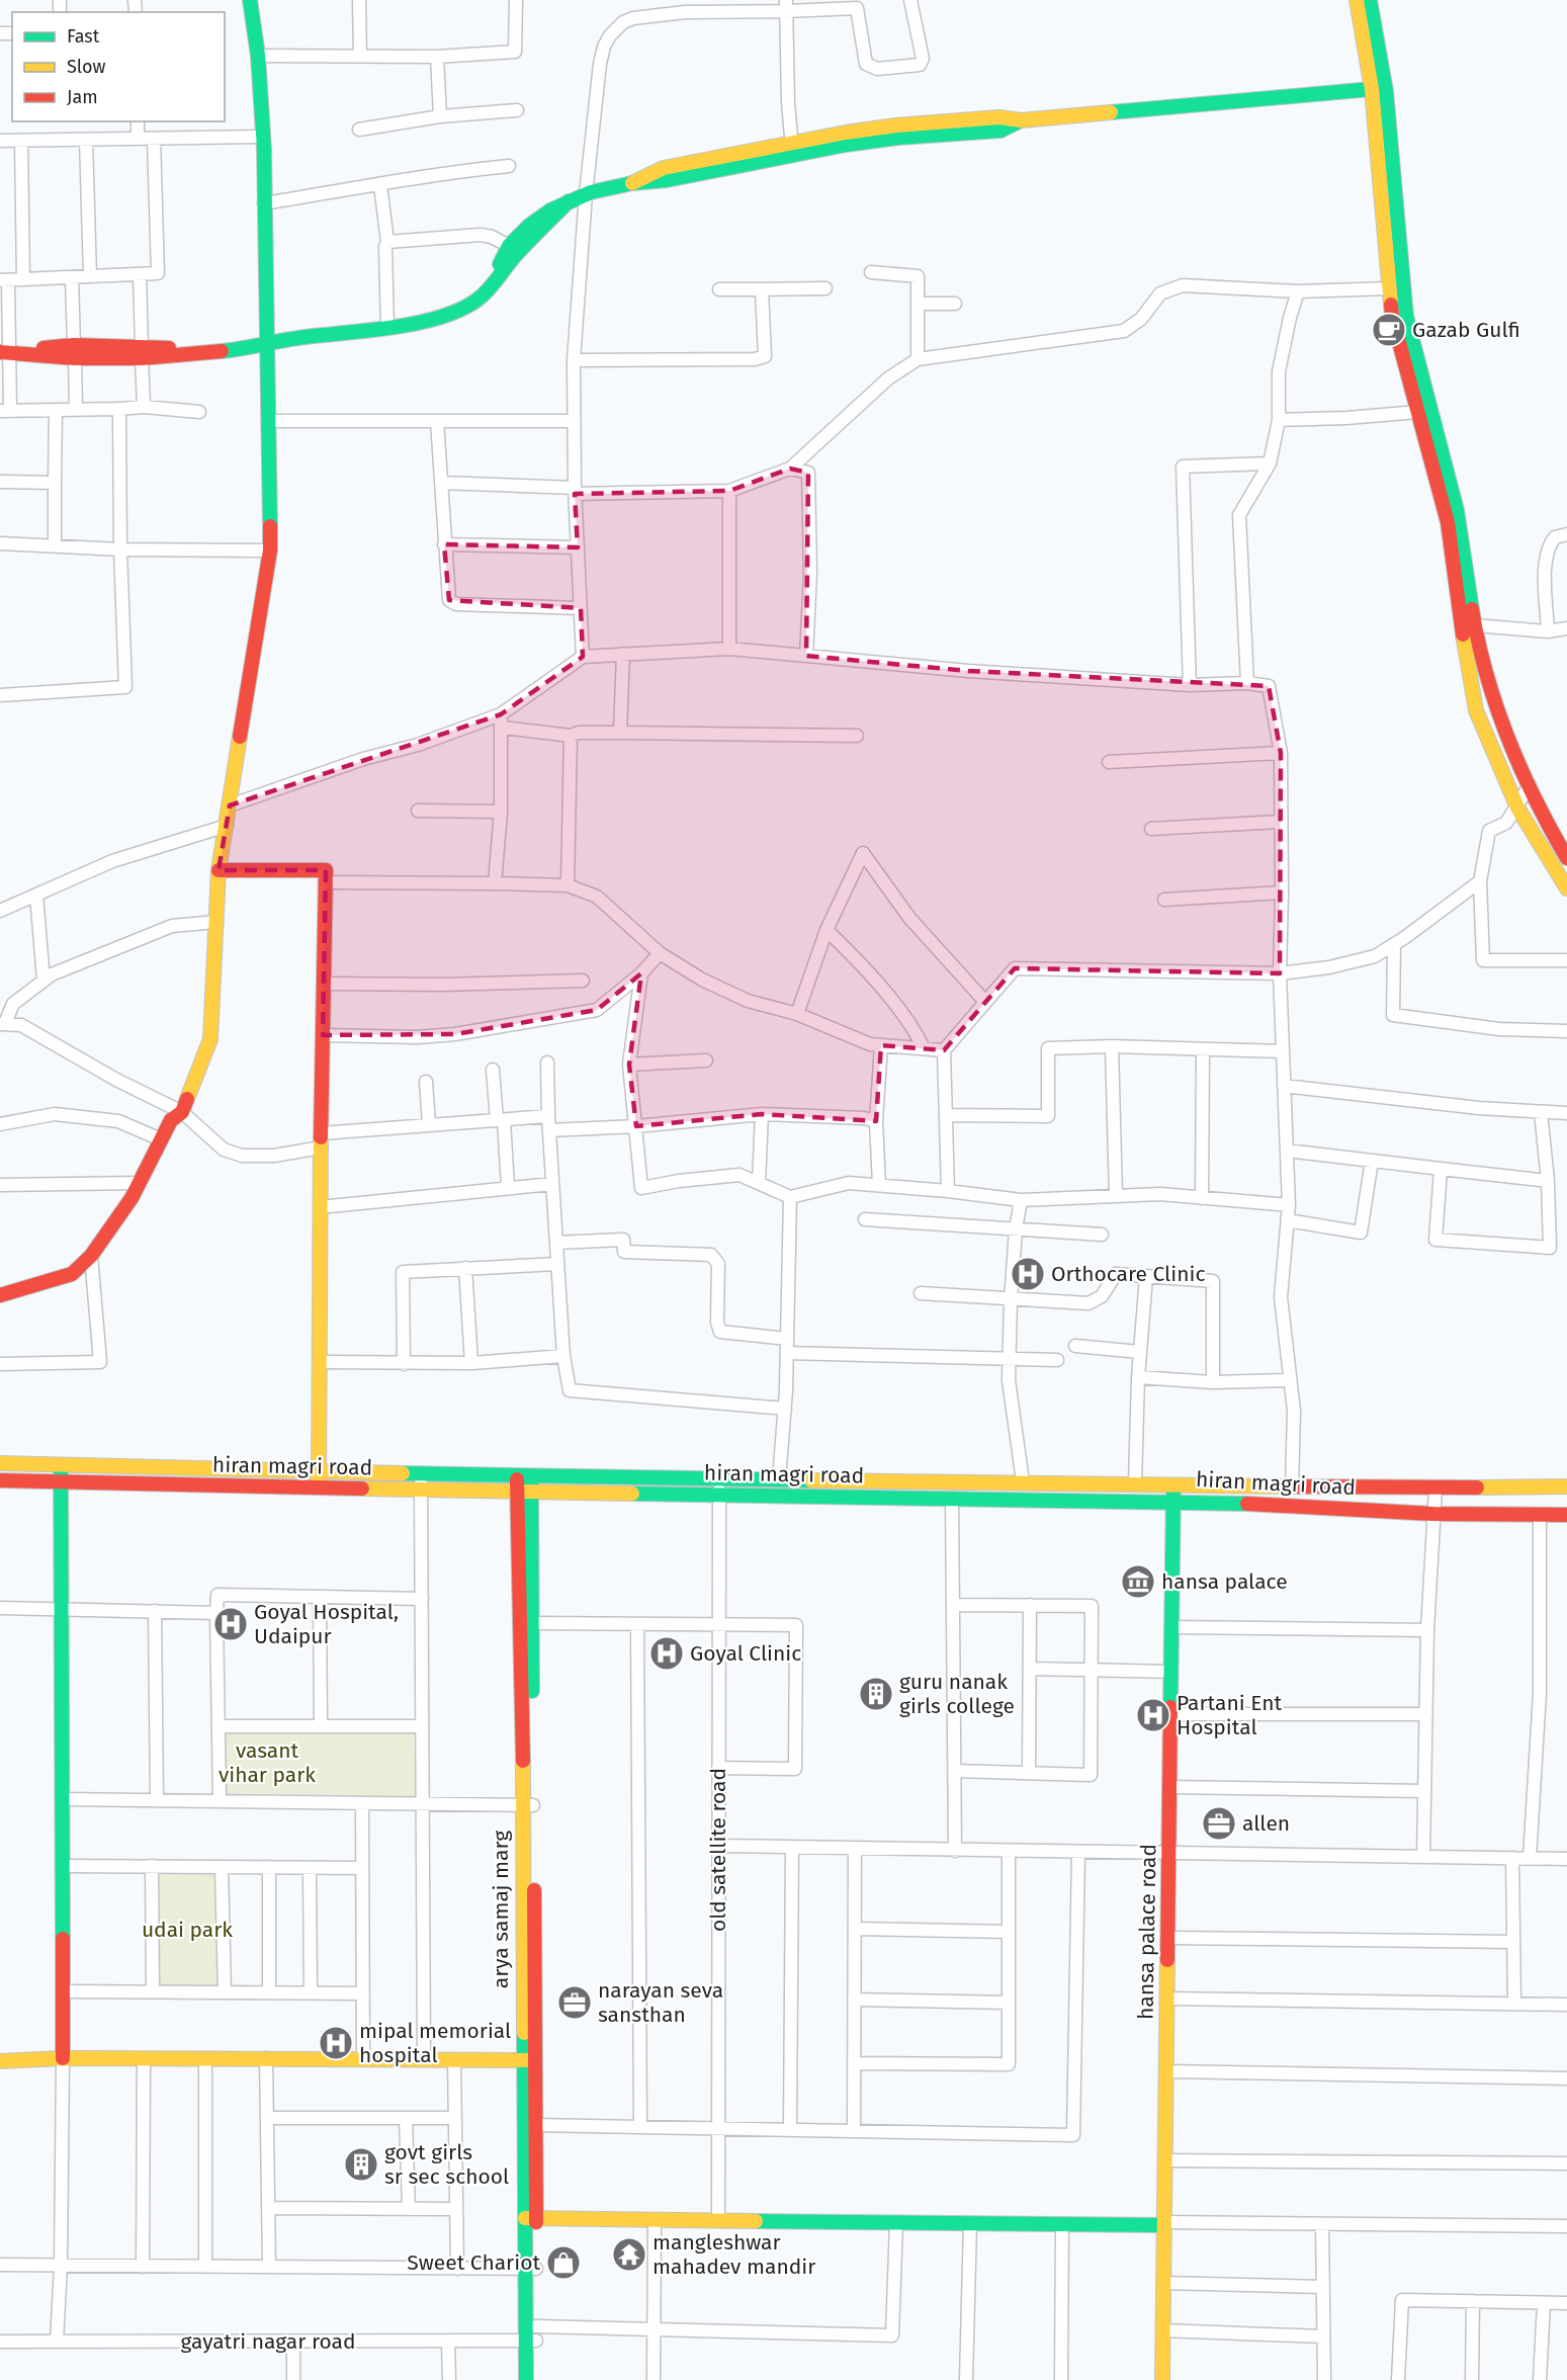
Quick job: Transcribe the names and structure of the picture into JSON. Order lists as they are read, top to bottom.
{
  "streets": {
    "street": [
      "hiran magri road",
      "old satellite road",
      "arya samaj marg",
      "hansa palace road",
      "gayatri nagar road"
    ]
  },
  "crossings": [
    ["hiran magri road", "old satellite road"],
    ["hiran magri road", "arya samaj marg"],
    ["hiran magri road", "hansa palace road"],
    ["arya samaj marg", "gayatri nagar road"]
  ],
  "parks": ["vasant vihar park", "udai park"],
  "places": {
    "cafe": ["Gazab Gulfi"],
    "hospital": [
      "Orthocare Clinic",
      "Goyal Hospital, Udaipur",
      "Goyal Clinic",
      "Partani Ent Hospital",
      "mipal memorial hospital"
    ],
    "museum": ["hansa palace"],
    "building": ["guru nanak girls college", "govt girls sr sec school"],
    "office": ["allen", "narayan seva sansthan"],
    "temple": ["mangleshwar mahadev mandir"],
    "shop": ["Sweet Chariot"]
  },
  "legend": ["Fast", "Slow", "Jam"]
}
